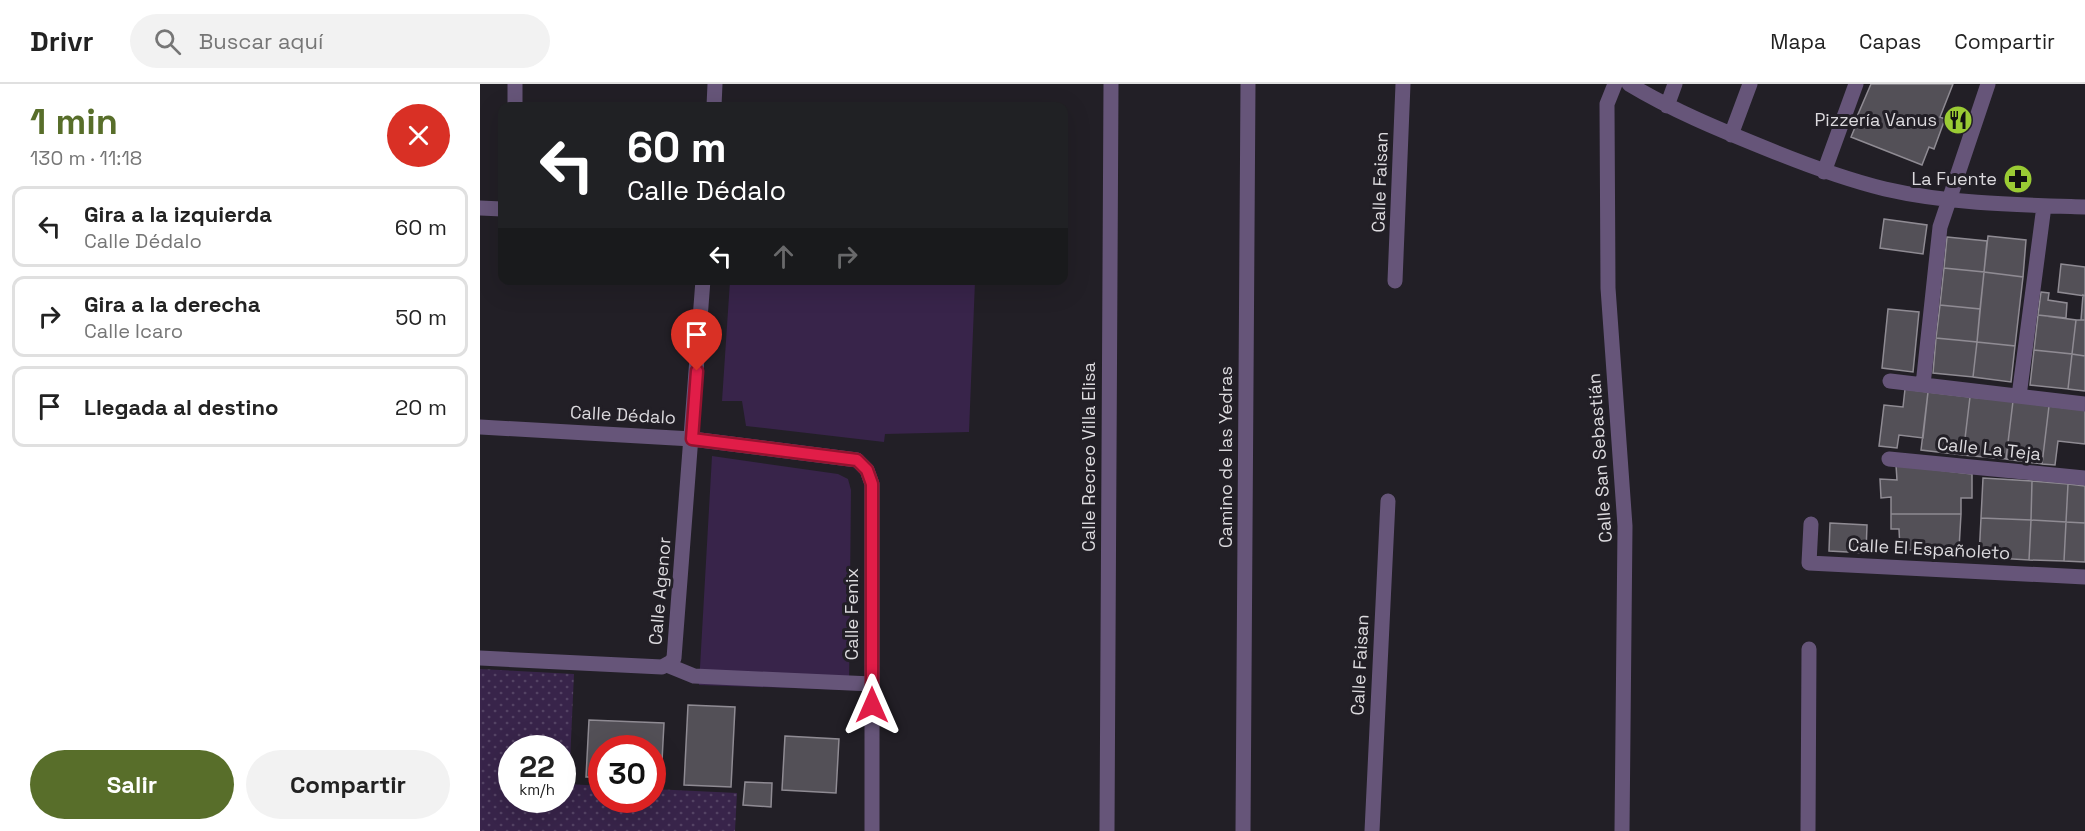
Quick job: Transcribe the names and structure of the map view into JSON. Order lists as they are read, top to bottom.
{
  "streets": {
    "street": [
      "Calle Faisan",
      "Calle Dédalo",
      "Calle La Teja",
      "Calle Recreo Villa Elisa",
      "Camino de las Yedras",
      "Calle San Sebastián",
      "Calle El Españoleto",
      "Calle Agenor",
      "Calle Fenix"
    ]
  },
  "crossings": [
    ["Calle Dédalo", "Calle Agenor"],
    ["Calle Dédalo", "Calle Fenix"]
  ],
  "places": {
    "restaurant": ["Pizzería Vanus"],
    "pharmacy": ["La Fuente"]
  },
  "page": {
    "header": "Drivr",
    "search": "Buscar aquí",
    "nav": ["Mapa", "Capas", "Compartir"],
    "heading": ["1 min", "130 m · 11:18"],
    "turn": ["60 m", "Calle Dédalo"],
    "list": [
      {
        "name": "Gira a la izquierda",
        "note": "Calle Dédalo",
        "value": "60 m"
      },
      {
        "name": "Gira a la derecha",
        "note": "Calle Icaro",
        "value": "50 m"
      },
      {
        "name": "Llegada al destino",
        "value": "20 m"
      }
    ],
    "speed": "22 km/h",
    "limit": "30",
    "buttons": ["Salir", "Compartir"]
  }
}
